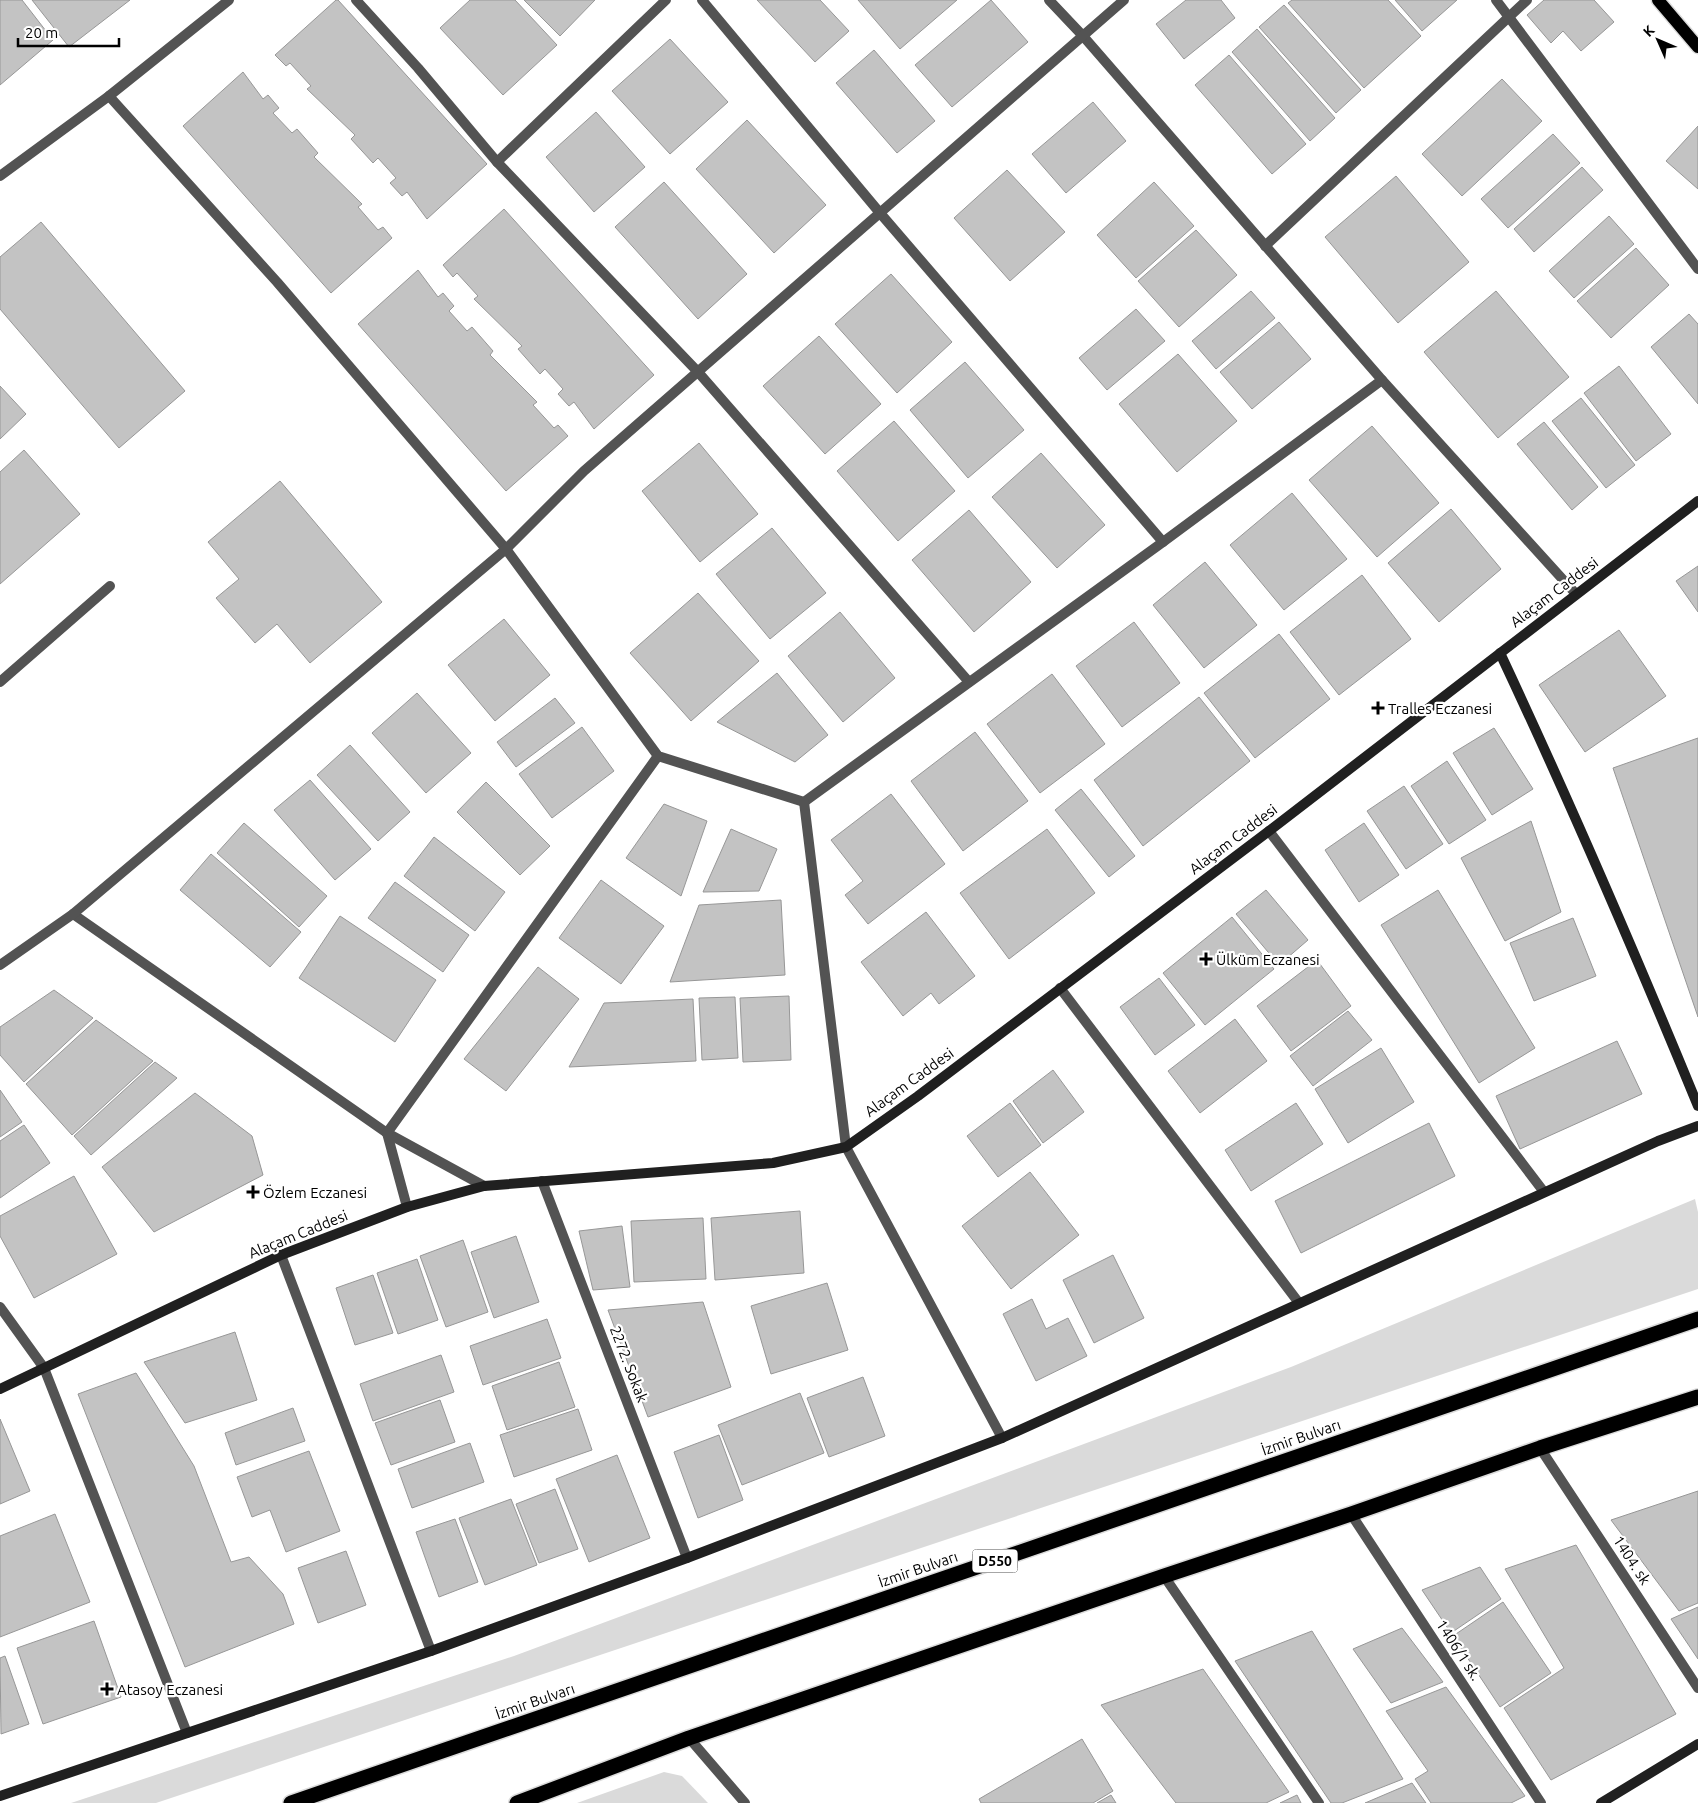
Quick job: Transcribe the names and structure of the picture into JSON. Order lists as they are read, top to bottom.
{
  "streets": {
    "highway": ["İzmir Bulvarı", "D550"],
    "street": [
      "Alaçam Caddesi",
      "2272. Sokak",
      "1404. sk",
      "1406/1 sk."
    ]
  },
  "crossings": [
    ["Alaçam Caddesi", "2272. Sokak"]
  ],
  "places": {
    "health": [
      "Tralles Eczanesi",
      "Ülküm Eczanesi",
      "Özlem Eczanesi",
      "Atasoy Eczanesi"
    ]
  },
  "scale_bar": "20 m",
  "north": "top left"
}
